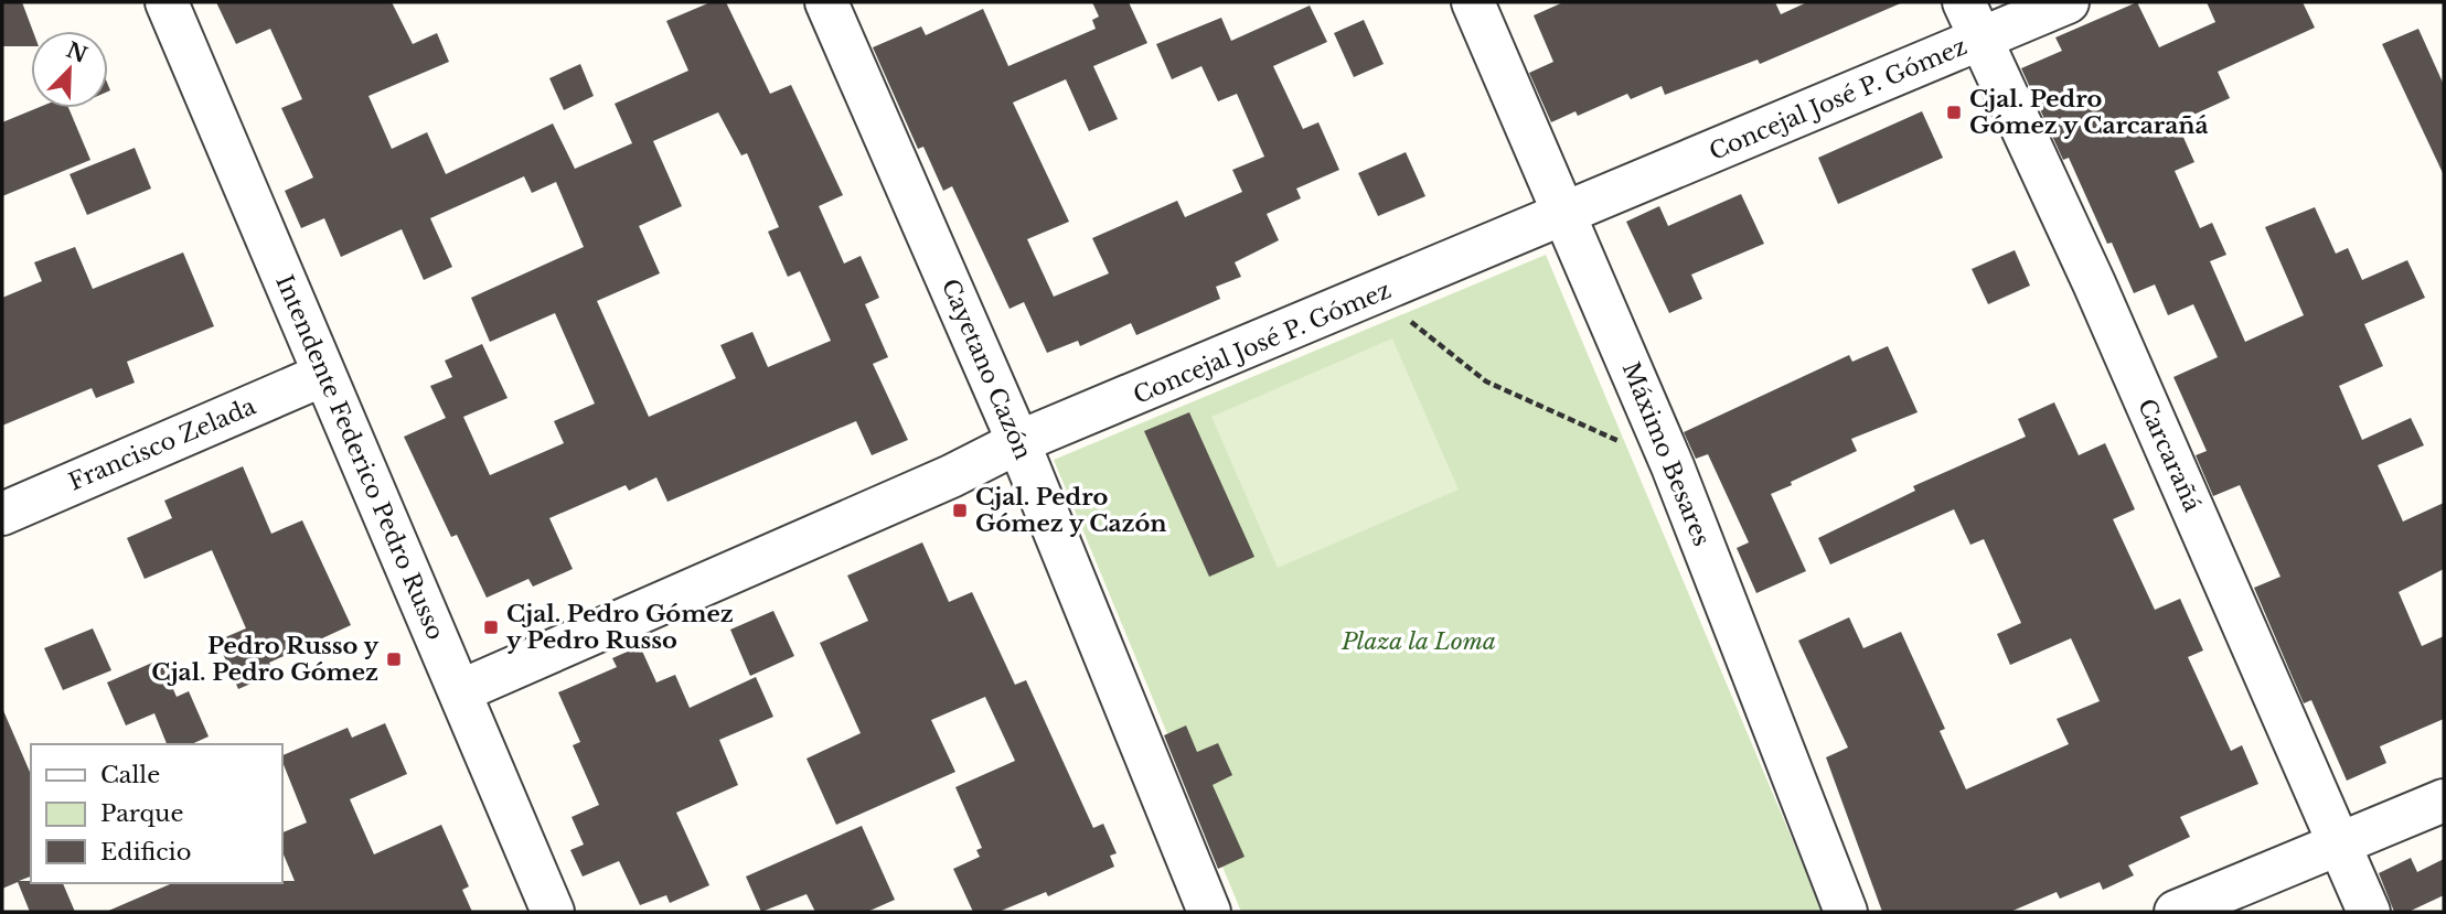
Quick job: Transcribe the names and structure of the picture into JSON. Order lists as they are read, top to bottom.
{
  "streets": {
    "street": [
      "Concejal José P. Gómez",
      "Cayetano Cazón",
      "Francisco Zelada",
      "Máximo Besares",
      "Carcarañá",
      "Intendente Federico Pedro Russo"
    ]
  },
  "crossings": [
    ["Concejal José P. Gómez", "Cayetano Cazón"],
    ["Concejal José P. Gómez", "Máximo Besares"],
    ["Concejal José P. Gómez", "Carcarañá"],
    ["Concejal José P. Gómez", "Intendente Federico Pedro Russo"],
    ["Francisco Zelada", "Intendente Federico Pedro Russo"]
  ],
  "parks": ["Plaza la Loma"],
  "places": {
    "transit": [
      "Cjal. Pedro Gómez y Carcarañá",
      "Cjal. Pedro Gómez y Cazón",
      "Cjal. Pedro Gómez y Pedro Russo",
      "Pedro Russo y Cjal. Pedro Gómez"
    ]
  },
  "legend": ["Calle", "Parque", "Edificio"],
  "north": "top right"
}
